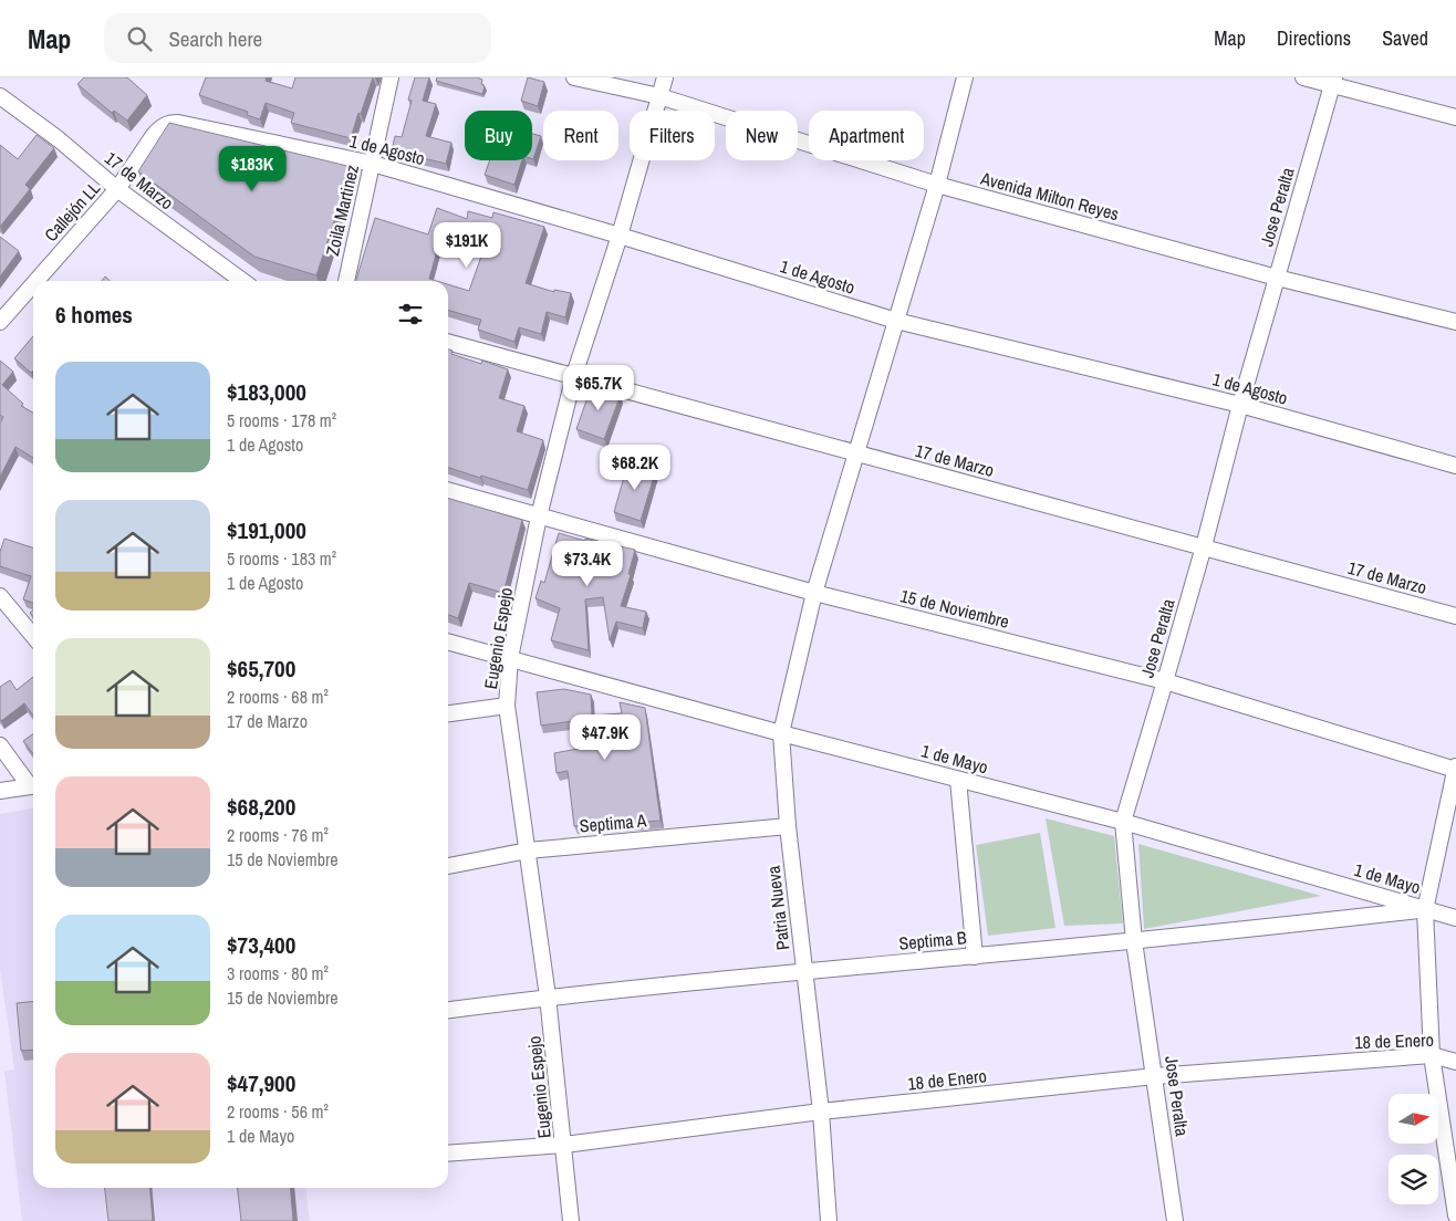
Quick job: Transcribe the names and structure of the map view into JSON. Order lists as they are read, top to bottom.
{
  "streets": {
    "street": [
      "1 de Agosto",
      "17 de Marzo",
      "Avenida Milton Reyes",
      "Jose Peralta",
      "Zoila Martinez",
      "Callejón LL",
      "15 de Noviembre",
      "Eugenio Espejo",
      "1 de Mayo",
      "Septima A",
      "Patria Nueva",
      "Septima B",
      "18 de Enero"
    ]
  },
  "crossings": [
    ["1 de Agosto", "Jose Peralta"],
    ["1 de Agosto", "Zoila Martinez"],
    ["1 de Agosto", "Callejón LL"],
    ["1 de Agosto", "Eugenio Espejo"],
    ["1 de Agosto", "Patria Nueva"],
    ["17 de Marzo", "Jose Peralta"],
    ["17 de Marzo", "Callejón LL"],
    ["17 de Marzo", "Eugenio Espejo"],
    ["17 de Marzo", "Patria Nueva"],
    ["Avenida Milton Reyes", "Jose Peralta"],
    ["Avenida Milton Reyes", "Eugenio Espejo"],
    ["Avenida Milton Reyes", "Patria Nueva"],
    ["Jose Peralta", "15 de Noviembre"],
    ["Jose Peralta", "1 de Mayo"],
    ["Jose Peralta", "Septima B"],
    ["Jose Peralta", "18 de Enero"],
    ["15 de Noviembre", "Eugenio Espejo"],
    ["15 de Noviembre", "Patria Nueva"],
    ["Eugenio Espejo", "1 de Mayo"],
    ["Eugenio Espejo", "Septima A"],
    ["Eugenio Espejo", "Septima B"],
    ["Eugenio Espejo", "18 de Enero"],
    ["1 de Mayo", "Patria Nueva"],
    ["1 de Mayo", "Septima B"],
    ["Septima A", "Patria Nueva"],
    ["Patria Nueva", "Septima B"],
    ["Patria Nueva", "18 de Enero"]
  ],
  "north": "right",
  "page": {
    "header": "Map",
    "search": "Search here",
    "nav": ["Map", "Directions", "Saved"],
    "chip": [
      "Buy",
      "Rent",
      "Filters",
      "New",
      "Apartment"
    ],
    "price": [
      "$183K",
      "$191K",
      "$65.7K",
      "$68.2K",
      "$73.4K",
      "$47.9K"
    ],
    "heading": "6 homes",
    "list": [
      {
        "name": "$183,000",
        "note": "5 rooms · 178 m² · 1 de Agosto"
      },
      {
        "name": "$191,000",
        "note": "5 rooms · 183 m² · 1 de Agosto"
      },
      {
        "name": "$65,700",
        "note": "2 rooms · 68 m² · 17 de Marzo"
      },
      {
        "name": "$68,200",
        "note": "2 rooms · 76 m² · 15 de Noviembre"
      },
      {
        "name": "$73,400",
        "note": "3 rooms · 80 m² · 15 de Noviembre"
      },
      {
        "name": "$47,900",
        "note": "2 rooms · 56 m² · 1 de Mayo"
      }
    ]
  }
}
